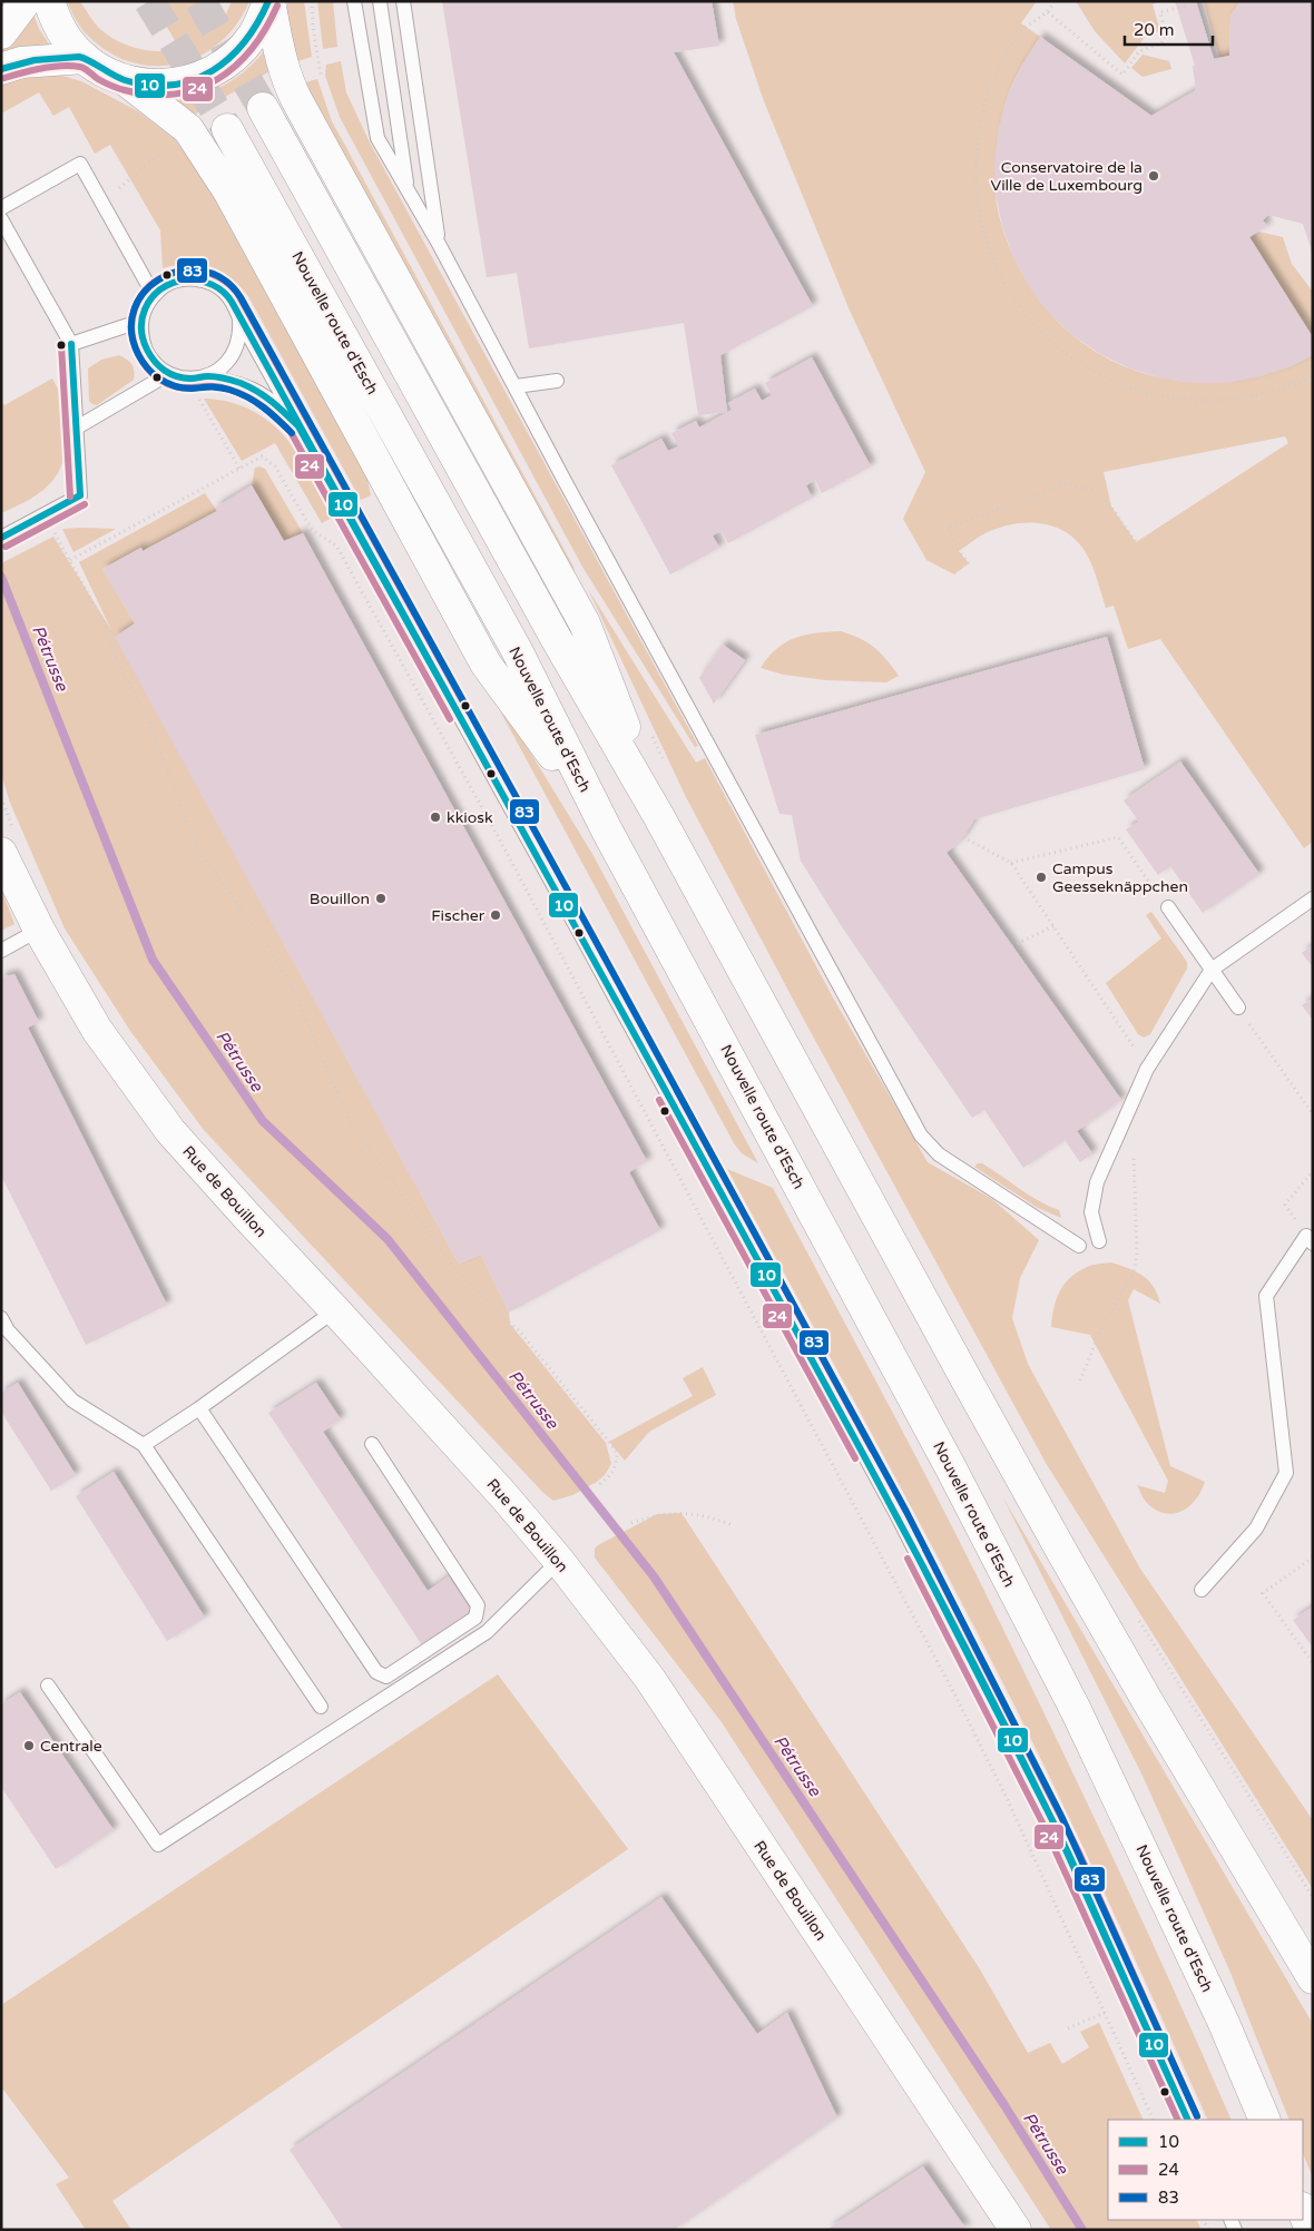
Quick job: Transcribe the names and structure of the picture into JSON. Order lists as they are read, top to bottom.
{
  "streets": {
    "main road": ["Nouvelle route d'Esch", "Rue de Bouillon"]
  },
  "water": ["Pétrusse"],
  "places": [
    "Conservatoire de la Ville de Luxembourg",
    "kkiosk",
    "Campus Geesseknäppchen",
    "Bouillon",
    "Fischer",
    "Centrale"
  ],
  "lines": ["transit line 10", "transit line 24", "transit line 83"],
  "legend": ["10", "24", "83"],
  "scale_bar": "20 m"
}
